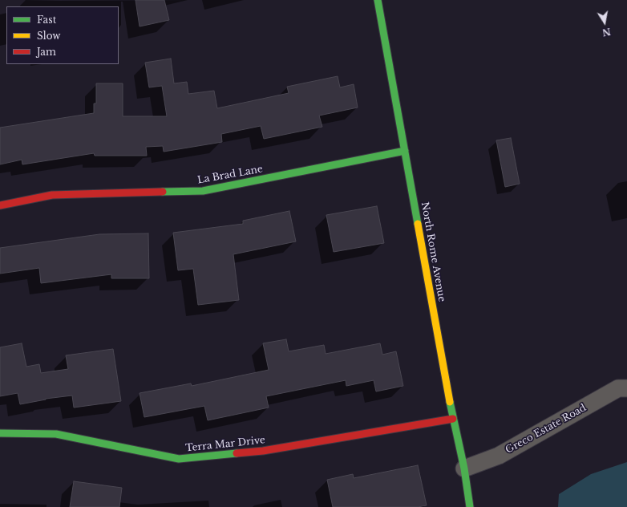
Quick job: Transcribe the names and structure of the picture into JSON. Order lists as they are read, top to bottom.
{
  "streets": {
    "street": [
      "La Brad Lane",
      "North Rome Avenue",
      "Greco Estate Road",
      "Terra Mar Drive"
    ]
  },
  "crossings": [
    ["La Brad Lane", "North Rome Avenue"],
    ["North Rome Avenue", "Greco Estate Road"],
    ["North Rome Avenue", "Terra Mar Drive"]
  ],
  "legend": ["Fast", "Slow", "Jam"],
  "north": "bottom"
}
